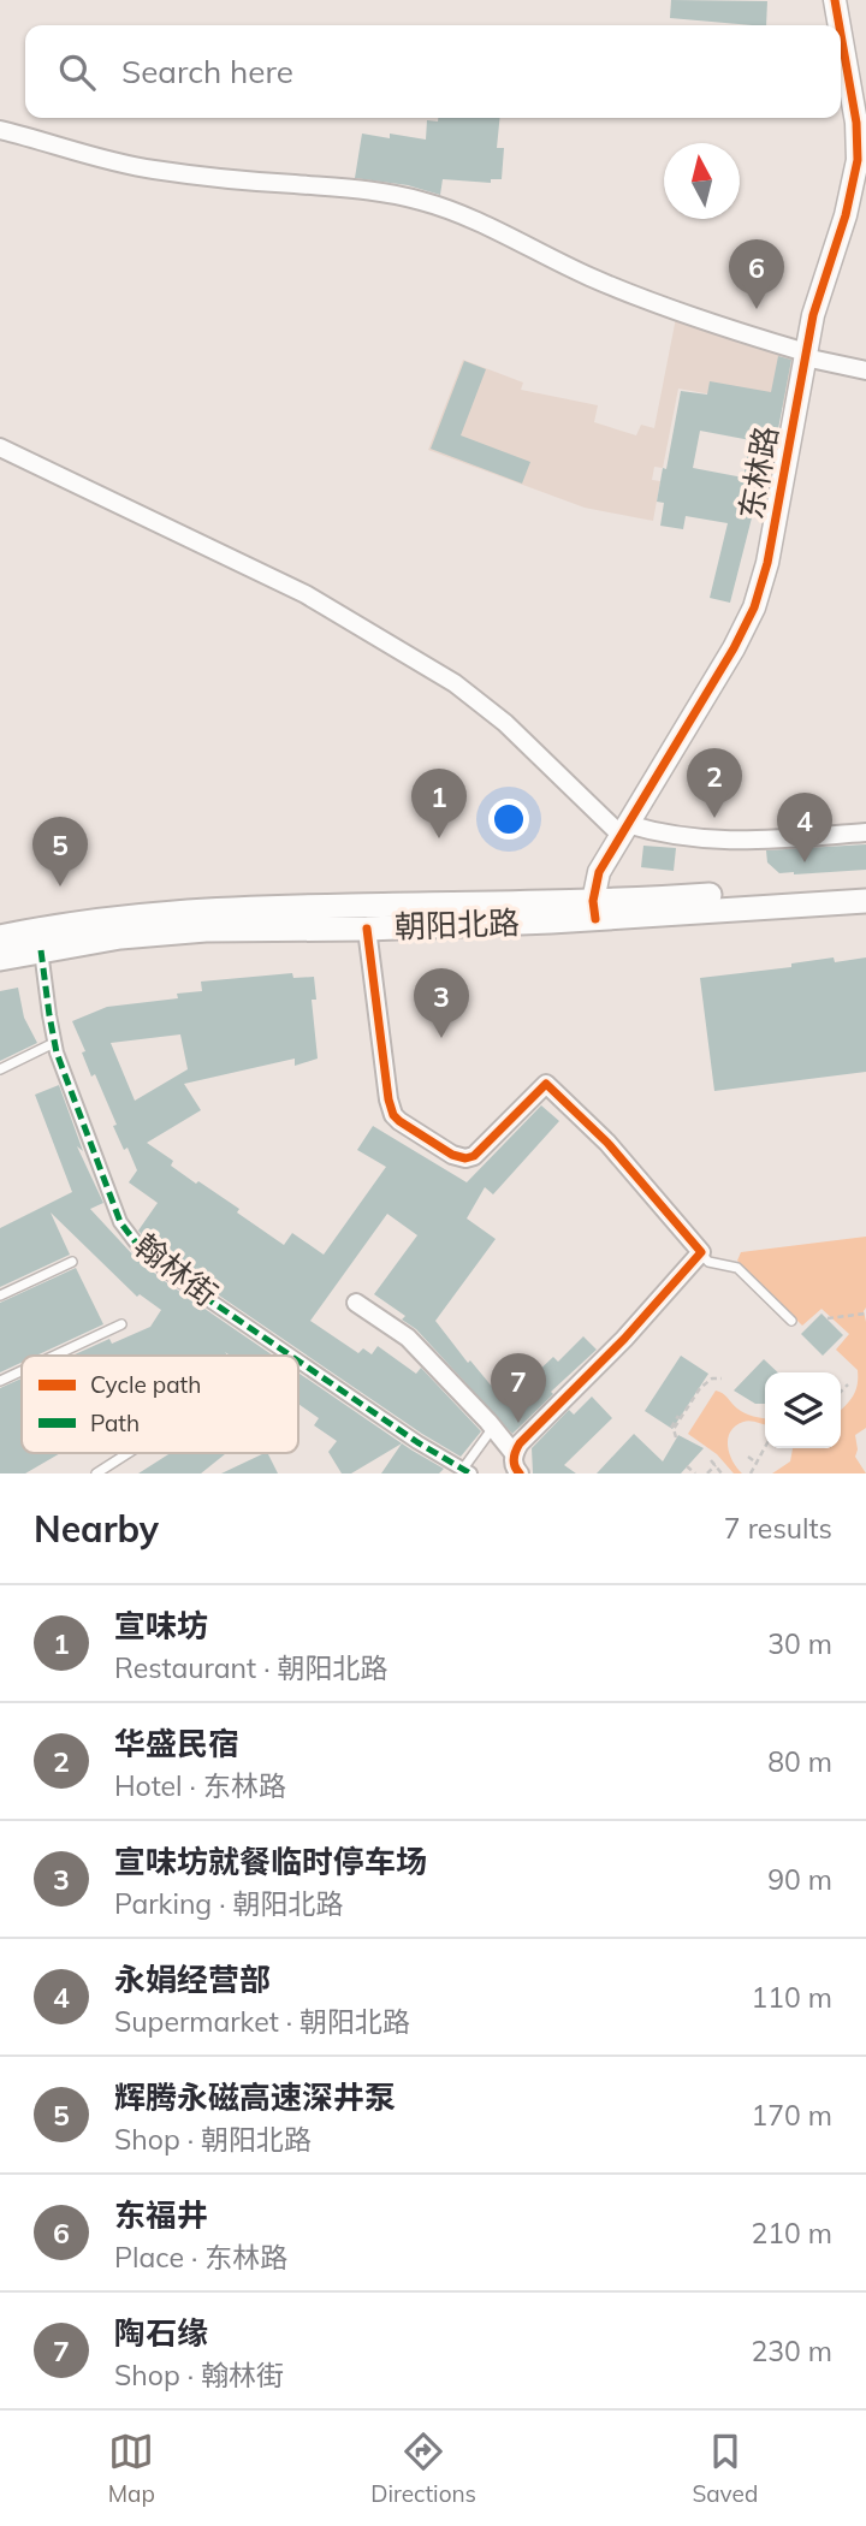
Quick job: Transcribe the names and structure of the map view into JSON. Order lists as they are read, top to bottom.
{
  "streets": {
    "main road": ["朝阳北路"],
    "street": ["东林路", "翰林街"]
  },
  "crossings": [
    ["东林路", "朝阳北路"],
    ["朝阳北路", "翰林街"]
  ],
  "legend": ["Cycle path", "Path"],
  "north": "top",
  "page": {
    "search": "Search here",
    "pins": [
      "6",
      "2",
      "1",
      "4",
      "5",
      "3",
      "7"
    ],
    "heading": ["Nearby", "7 results"],
    "list": [
      {
        "mark": "1",
        "name": "宣味坊",
        "note": "Restaurant · 朝阳北路",
        "value": "30 m"
      },
      {
        "mark": "2",
        "name": "华盛民宿",
        "note": "Hotel · 东林路",
        "value": "80 m"
      },
      {
        "mark": "3",
        "name": "宣味坊就餐临时停车场",
        "note": "Parking · 朝阳北路",
        "value": "90 m"
      },
      {
        "mark": "4",
        "name": "永娟经营部",
        "note": "Supermarket · 朝阳北路",
        "value": "110 m"
      },
      {
        "mark": "5",
        "name": "辉腾永磁高速深井泵",
        "note": "Shop · 朝阳北路",
        "value": "170 m"
      },
      {
        "mark": "6",
        "name": "东福井",
        "note": "Place · 东林路",
        "value": "210 m"
      },
      {
        "mark": "7",
        "name": "陶石缘",
        "note": "Shop · 翰林街",
        "value": "230 m"
      }
    ],
    "nav": ["Map", "Directions", "Saved"]
  }
}
